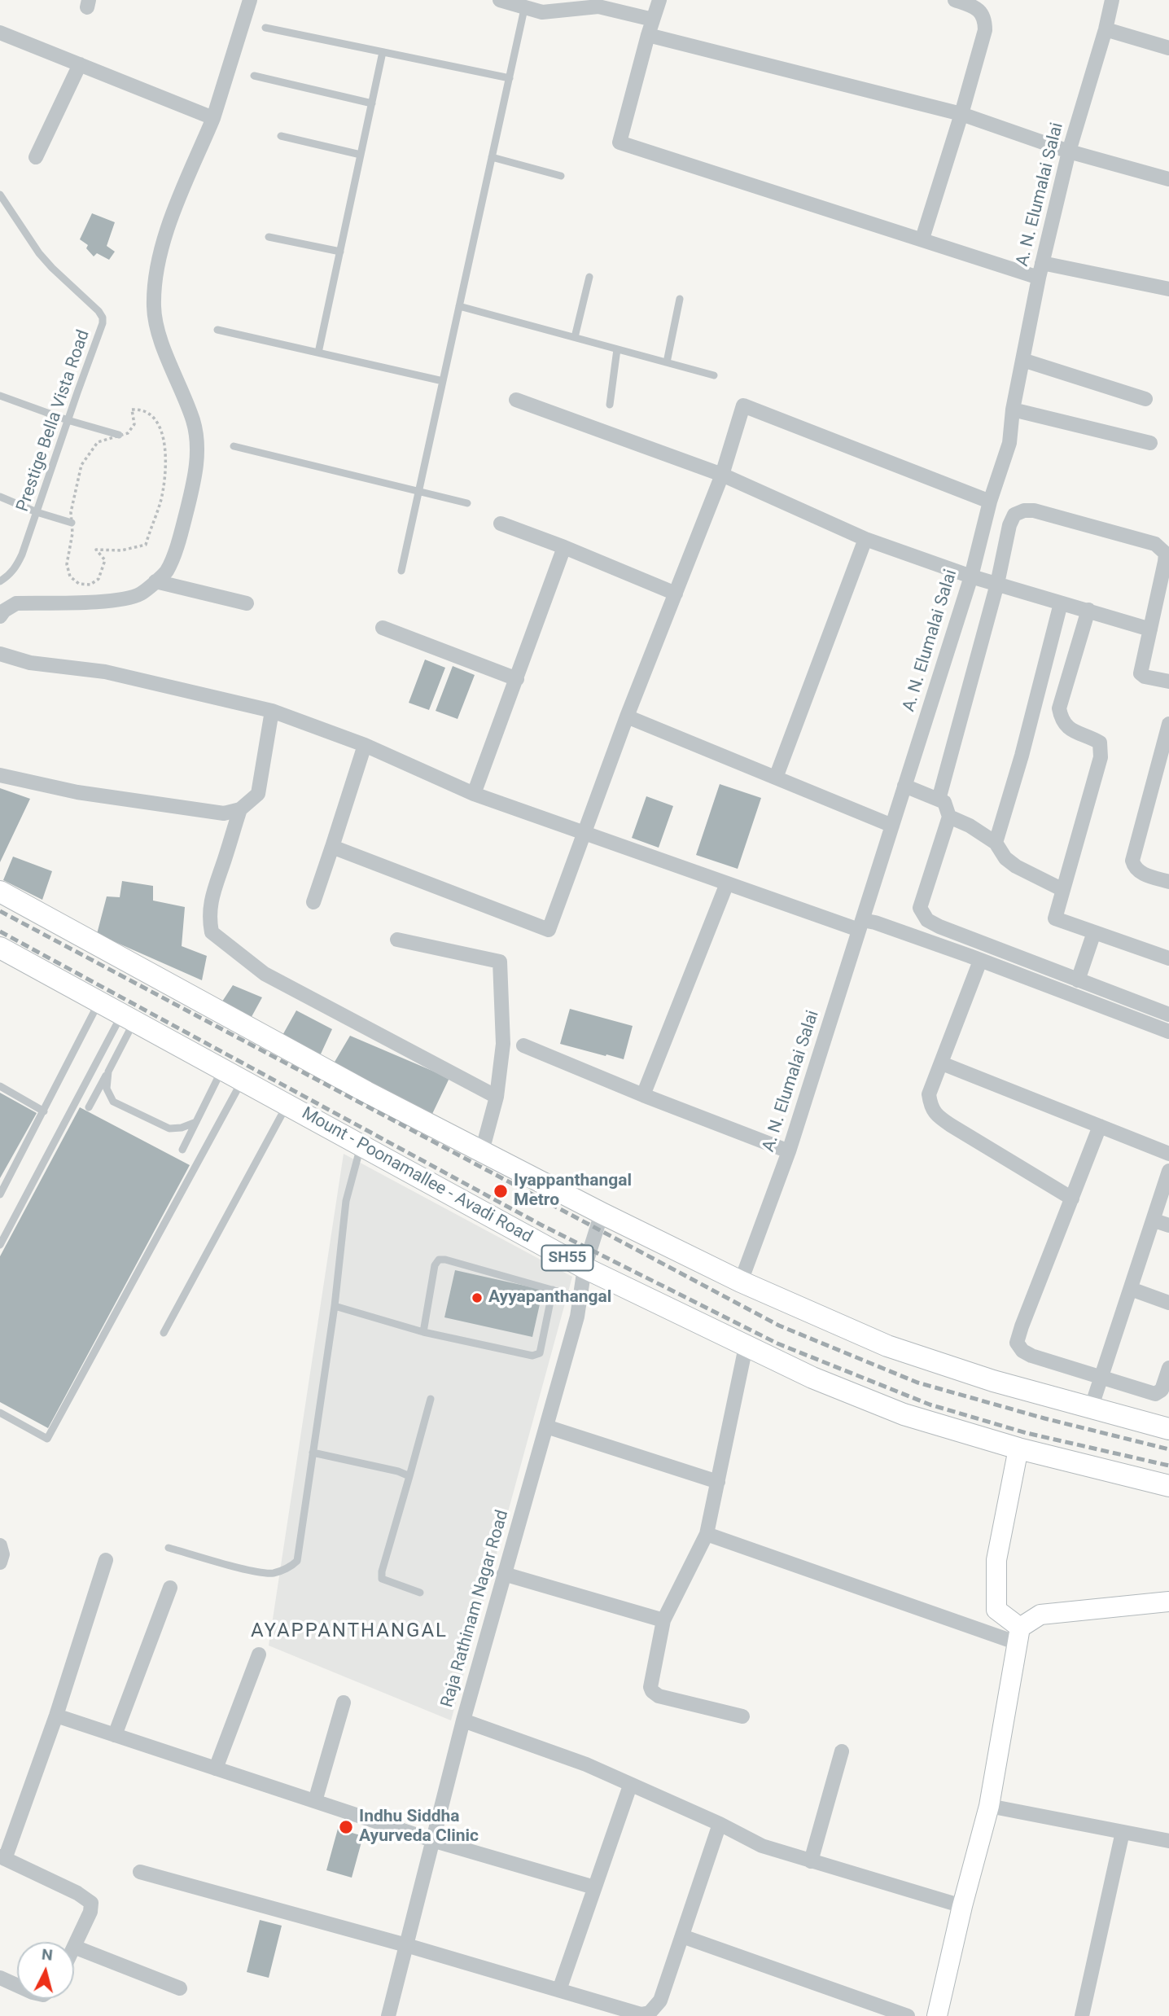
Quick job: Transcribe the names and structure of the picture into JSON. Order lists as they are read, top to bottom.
{
  "streets": {
    "main road": ["Mount - Poonamallee - Avadi Road", "SH55"],
    "street": ["A. N. Elumalai Salai", "Raja Rathinam Nagar Road"],
    "lane": ["Prestige Bella Vista Road"]
  },
  "crossings": [
    ["Mount - Poonamallee - Avadi Road", "Raja Rathinam Nagar Road"]
  ],
  "districts": ["AYAPPANTHANGAL"],
  "places": ["Iyappanthangal Metro", "Ayyapanthangal", "Indhu Siddha Ayurveda Clinic"],
  "north": "top"
}
